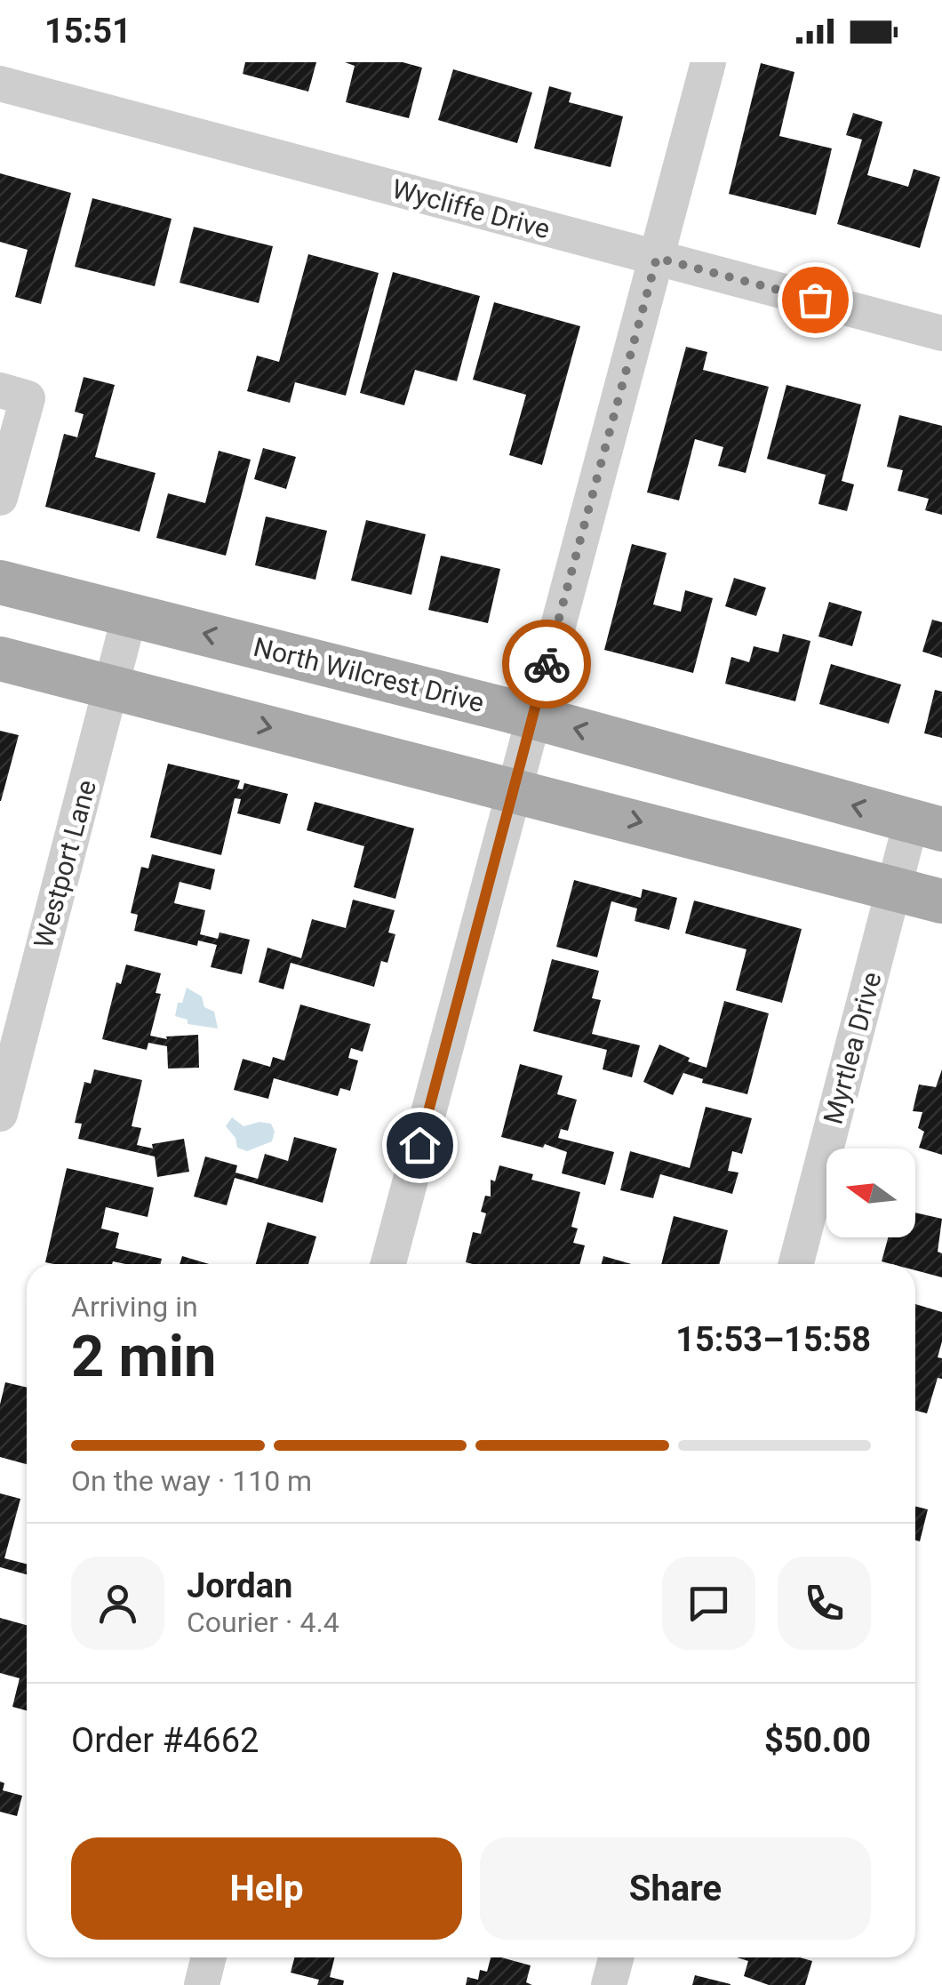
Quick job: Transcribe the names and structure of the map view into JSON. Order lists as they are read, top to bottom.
{
  "streets": {
    "main road": ["North Wilcrest Drive"],
    "street": ["Wycliffe Drive", "Westport Lane", "Myrtlea Drive"]
  },
  "crossings": [
    ["North Wilcrest Drive", "Westport Lane"],
    ["North Wilcrest Drive", "Myrtlea Drive"]
  ],
  "north": "left",
  "page": {
    "status": "15:51",
    "heading": ["2 min", "Arriving in", "15:53–15:58"],
    "panel": [
      "Jordan",
      "Courier · 4.4",
      "Order #4662",
      "$50.00"
    ],
    "bar": "On the way · 110 m",
    "buttons": ["Help", "Share"]
  }
}
